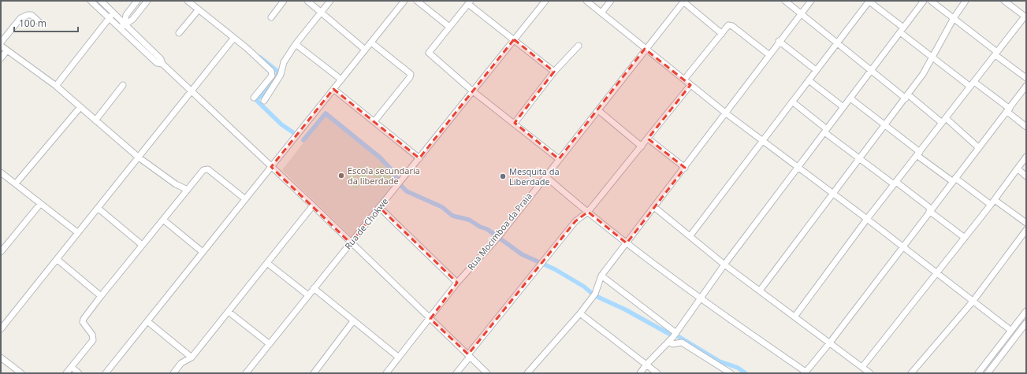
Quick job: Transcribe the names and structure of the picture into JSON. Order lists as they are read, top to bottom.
{
  "streets": {
    "street": ["Rua de Chokwe", "Rua Mocimboa da Praia"]
  },
  "places": ["Escola secundaria da liberdade", "Mesquita da Liberdade"],
  "scale_bar": "100 m"
}
